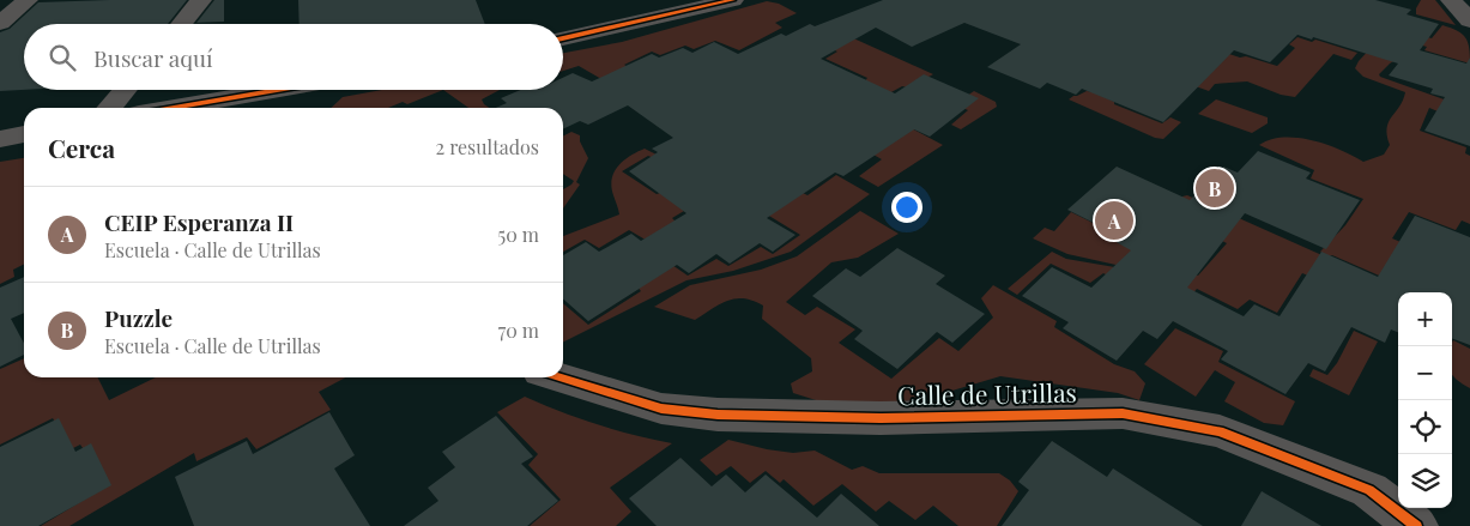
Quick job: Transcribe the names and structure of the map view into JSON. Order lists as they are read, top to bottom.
{
  "streets": {
    "street": ["Calle de Utrillas"]
  },
  "page": {
    "search": "Buscar aquí",
    "heading": ["Cerca", "2 resultados"],
    "pins": ["B", "A"],
    "list": [
      {
        "mark": "A",
        "name": "CEIP Esperanza II",
        "note": "Escuela · Calle de Utrillas",
        "value": "50 m"
      },
      {
        "mark": "B",
        "name": "Puzzle",
        "note": "Escuela · Calle de Utrillas",
        "value": "70 m"
      }
    ],
    "map_buttons": ["+", "−"]
  }
}
